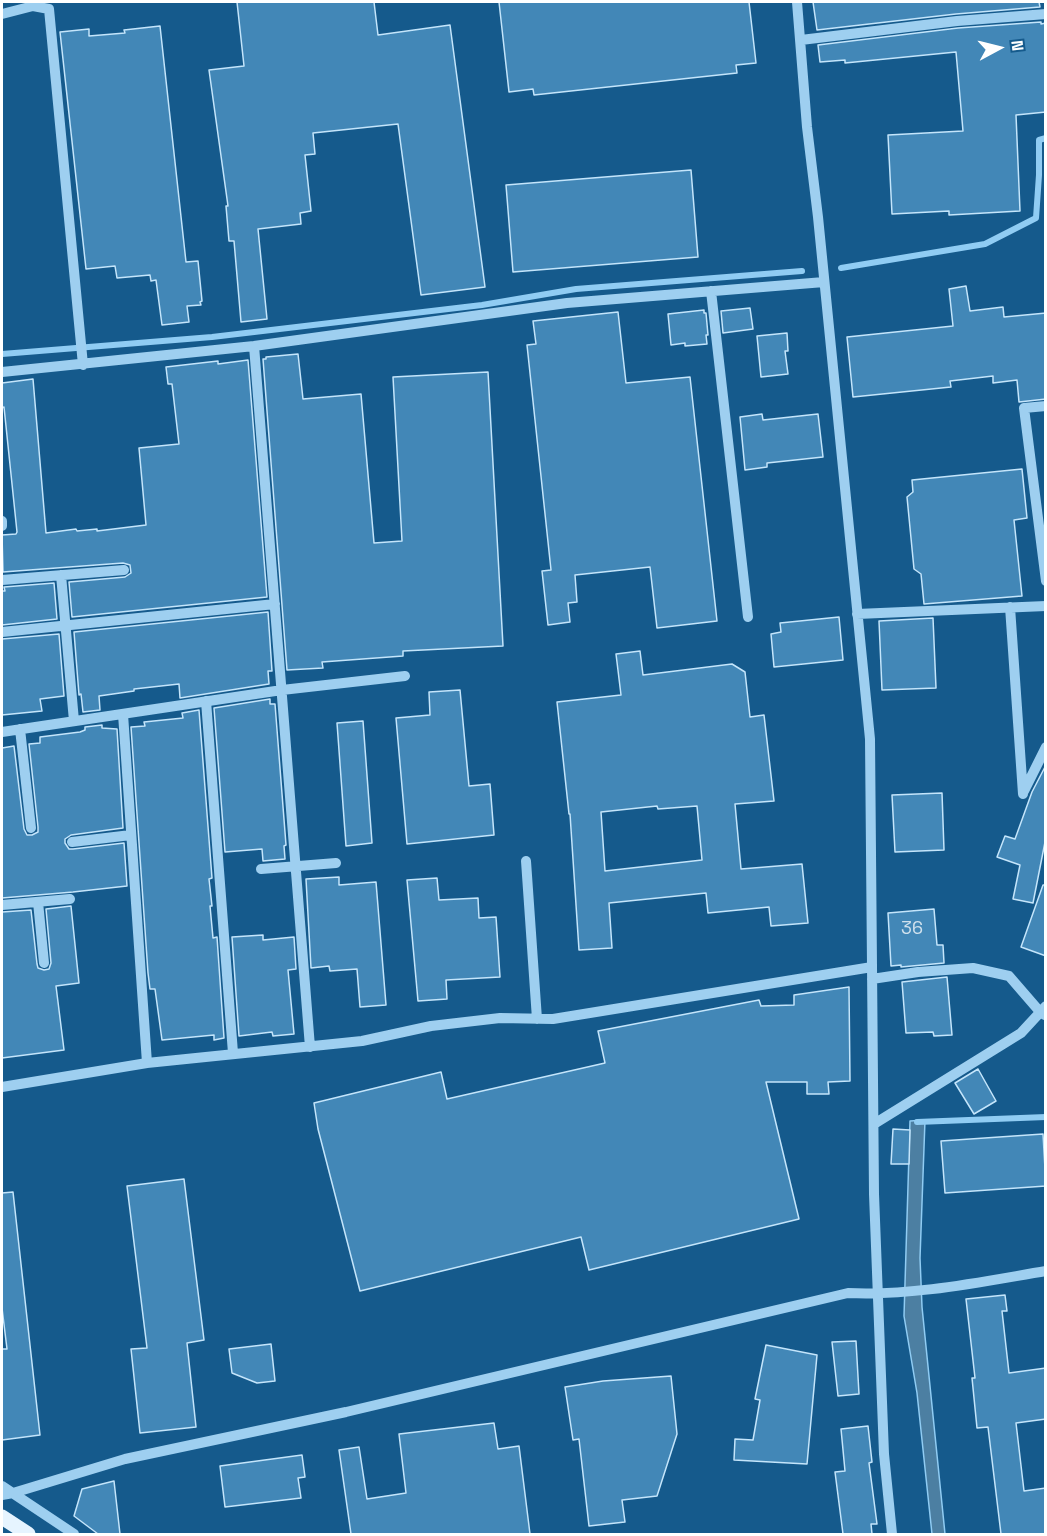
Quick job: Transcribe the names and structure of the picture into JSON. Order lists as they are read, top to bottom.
{
  "house_numbers": ["36"],
  "north": "right"
}
